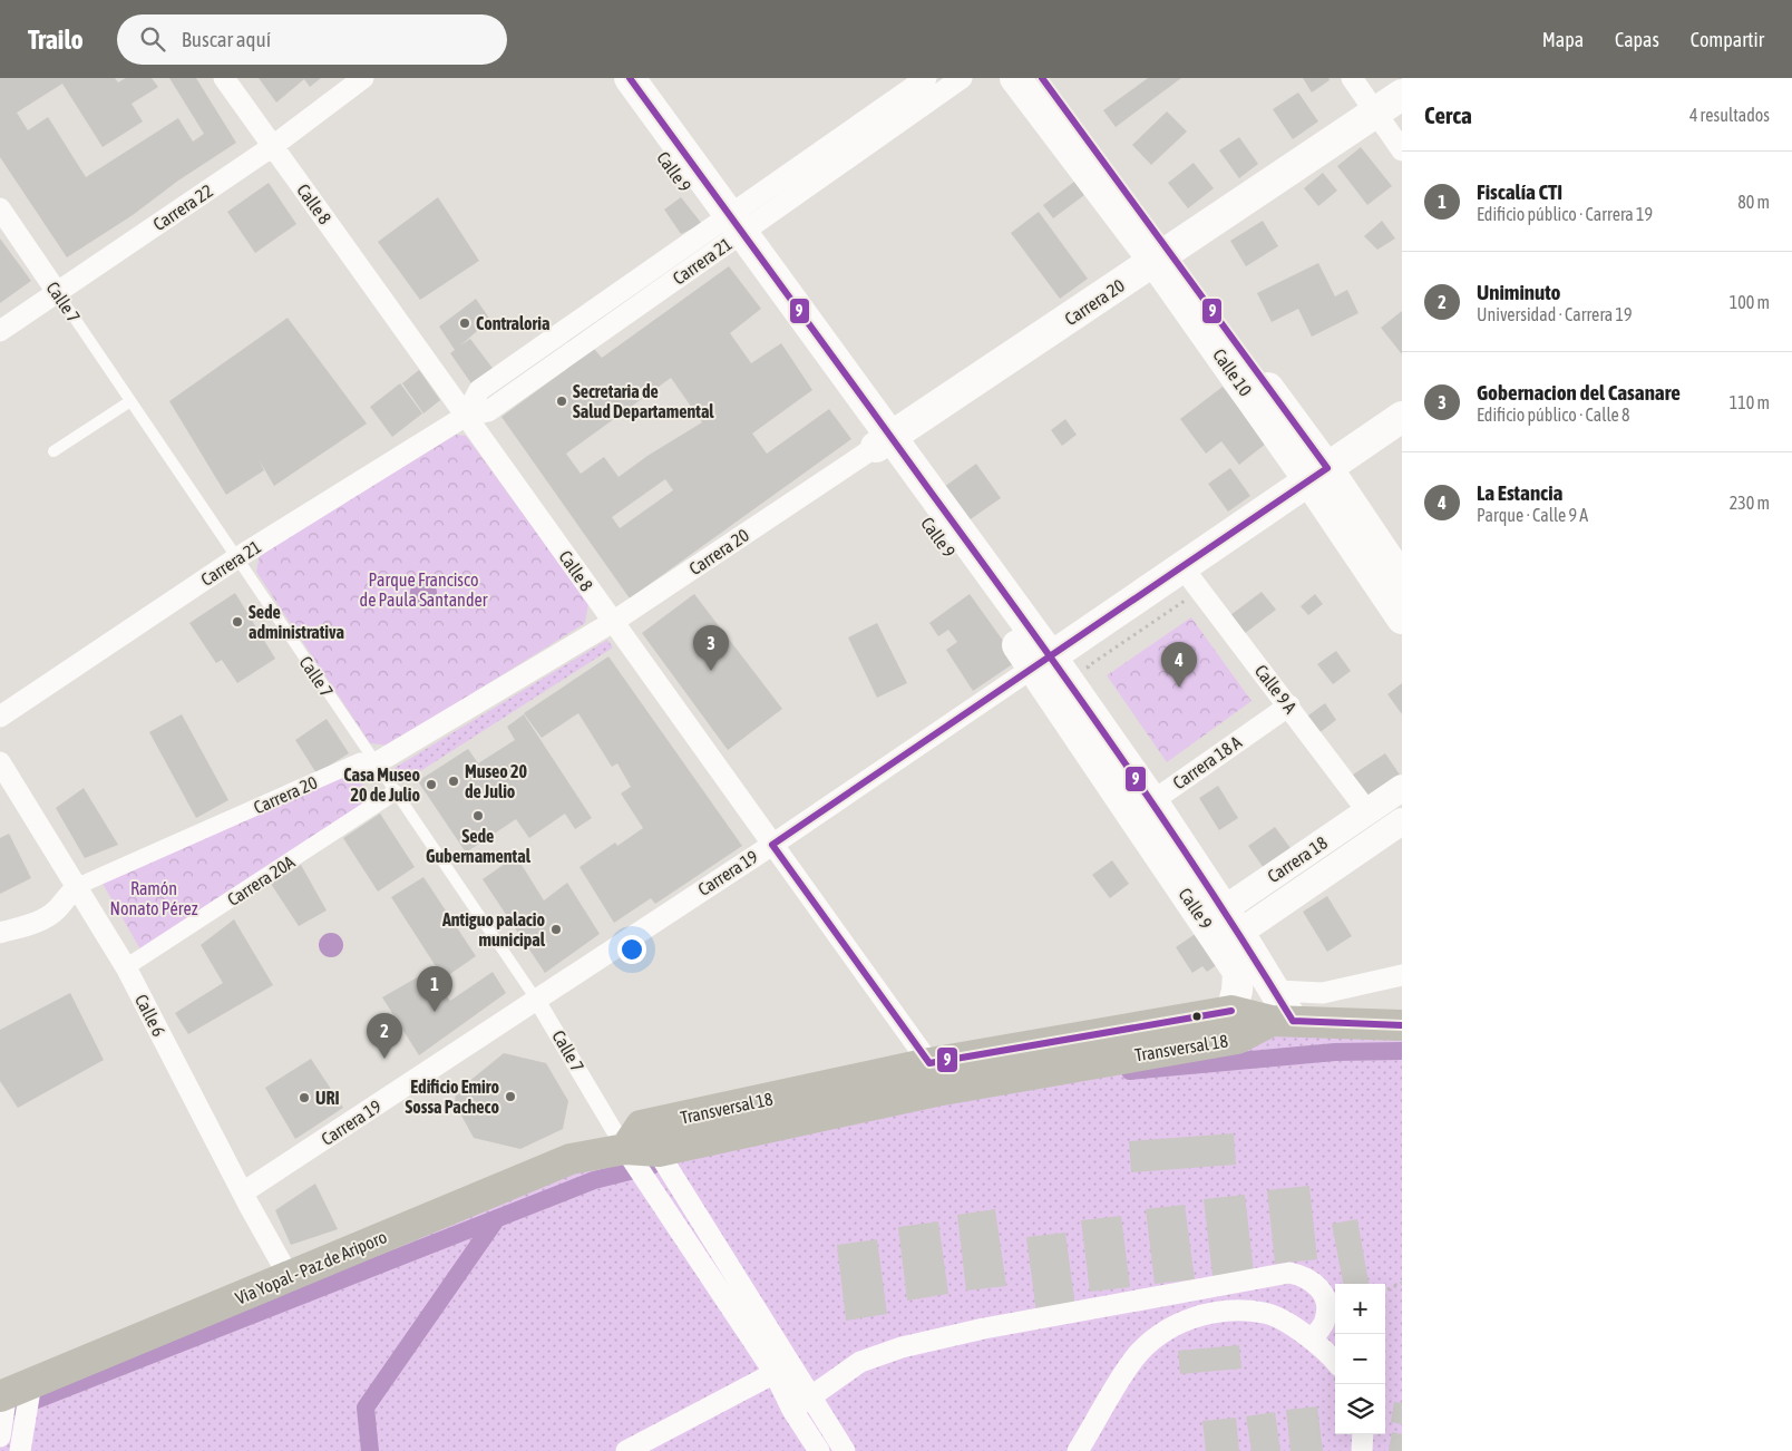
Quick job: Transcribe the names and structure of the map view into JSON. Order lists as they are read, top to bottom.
{
  "streets": {
    "main road": [
      "Calle 9",
      "Carrera 20",
      "Calle 10",
      "Carrera 19",
      "Transversal 18",
      "Via Yopal - Paz de Ariporo"
    ],
    "street": [
      "Calle 8",
      "Carrera 22",
      "Carrera 21",
      "Calle 7",
      "Calle 9 A",
      "Carrera 18 A",
      "Carrera 18",
      "Carrera 20A",
      "Calle 6"
    ]
  },
  "crossings": [
    ["Calle 9", "Carrera 21"],
    ["Calle 9", "Carrera 20"],
    ["Calle 9", "Carrera 18 A"],
    ["Calle 9", "Carrera 18"],
    ["Calle 9", "Carrera 19"],
    ["Calle 9", "Transversal 18"],
    ["Calle 8", "Carrera 22"],
    ["Calle 8", "Carrera 21"],
    ["Calle 8", "Carrera 20"],
    ["Calle 8", "Carrera 19"],
    ["Calle 8", "Transversal 18"],
    ["Carrera 22", "Calle 7"],
    ["Carrera 21", "Calle 7"],
    ["Calle 7", "Carrera 20"],
    ["Calle 7", "Carrera 19"],
    ["Calle 7", "Carrera 20A"],
    ["Calle 7", "Transversal 18"],
    ["Calle 7", "Via Yopal - Paz de Ariporo"],
    ["Carrera 20", "Calle 10"],
    ["Carrera 20", "Calle 6"],
    ["Calle 10", "Carrera 19"],
    ["Calle 9 A", "Carrera 18 A"],
    ["Calle 9 A", "Carrera 18"],
    ["Calle 9 A", "Carrera 19"],
    ["Carrera 19", "Calle 6"],
    ["Carrera 20A", "Calle 6"],
    ["Calle 6", "Via Yopal - Paz de Ariporo"],
    ["Transversal 18", "Via Yopal - Paz de Ariporo"]
  ],
  "parks": ["Parque Francisco de Paula Santander", "Ramón Nonato Pérez"],
  "places": [
    "Contraloria",
    "Secretaria de Salud Departamental",
    "Sede administrativa",
    "Museo 20 de Julio",
    "Casa Museo 20 de Julio",
    "Sede Gubernamental",
    "Antiguo palacio municipal",
    "Edificio Emiro Sossa Pacheco",
    "URI"
  ],
  "lines": ["transit line 9"],
  "page": {
    "header": "Trailo",
    "search": "Buscar aquí",
    "nav": ["Mapa", "Capas", "Compartir"],
    "heading": ["Cerca", "4 resultados"],
    "list": [
      {
        "mark": "1",
        "name": "Fiscalía CTI",
        "note": "Edificio público · Carrera 19",
        "value": "80 m"
      },
      {
        "mark": "2",
        "name": "Uniminuto",
        "note": "Universidad · Carrera 19",
        "value": "100 m"
      },
      {
        "mark": "3",
        "name": "Gobernacion del Casanare",
        "note": "Edificio público · Calle 8",
        "value": "110 m"
      },
      {
        "mark": "4",
        "name": "La Estancia",
        "note": "Parque · Calle 9 A",
        "value": "230 m"
      }
    ],
    "pins": [
      "3",
      "4",
      "1",
      "2"
    ],
    "map_buttons": ["+", "−"]
  }
}
